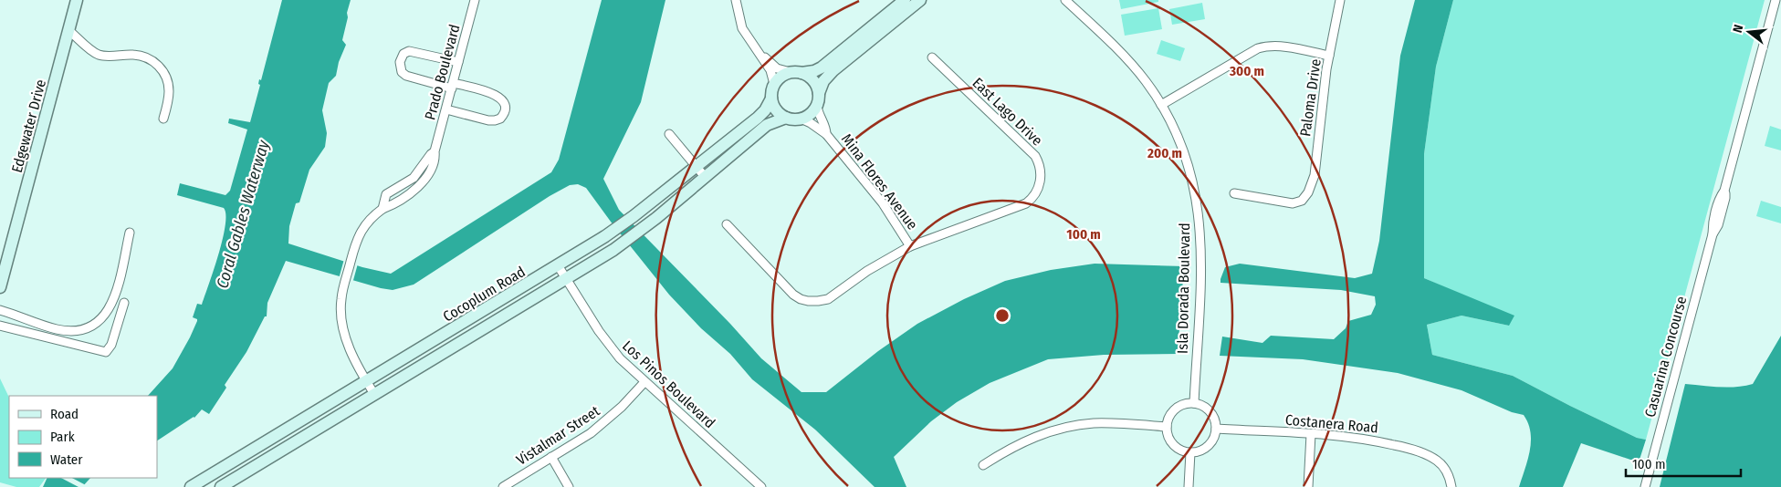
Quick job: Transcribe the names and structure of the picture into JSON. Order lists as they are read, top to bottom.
{
  "streets": {
    "street": [
      "Prado Boulevard",
      "Paloma Drive",
      "East Lago Drive",
      "Edgewater Drive",
      "Mina Flores Avenue",
      "Isla Dorada Boulevard",
      "Cocoplum Road",
      "Casuarina Concourse",
      "Los Pinos Boulevard",
      "Costanera Road",
      "Vistalmar Street"
    ]
  },
  "crossings": [
    ["Prado Boulevard", "Cocoplum Road"],
    ["East Lago Drive", "Mina Flores Avenue"],
    ["Isla Dorada Boulevard", "Costanera Road"],
    ["Cocoplum Road", "Los Pinos Boulevard"],
    ["Los Pinos Boulevard", "Vistalmar Street"]
  ],
  "water": ["Coral Gables Waterway"],
  "legend": ["Road", "Park", "Water"],
  "scale_bar": "100 m",
  "north": "left",
  "rings": ["300 m", "200 m", "100 m"]
}
